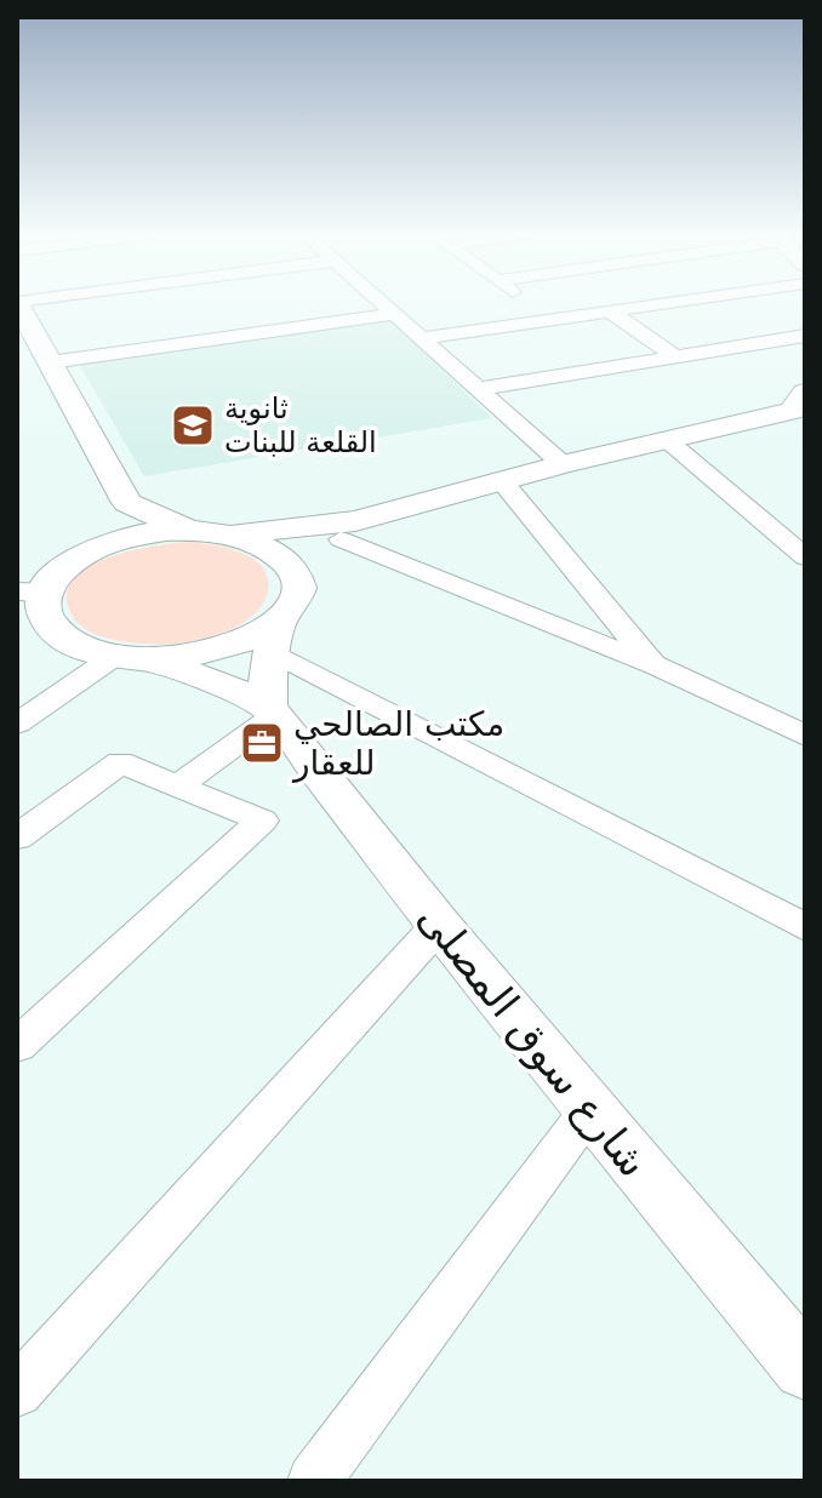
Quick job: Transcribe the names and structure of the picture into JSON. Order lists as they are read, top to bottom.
{
  "streets": {
    "street": ["شارع سوق المصلى"]
  },
  "places": {
    "school or university": ["ثانوية القلعة للبنات"],
    "office": ["مكتب الصالحي للعقار"]
  }
}
